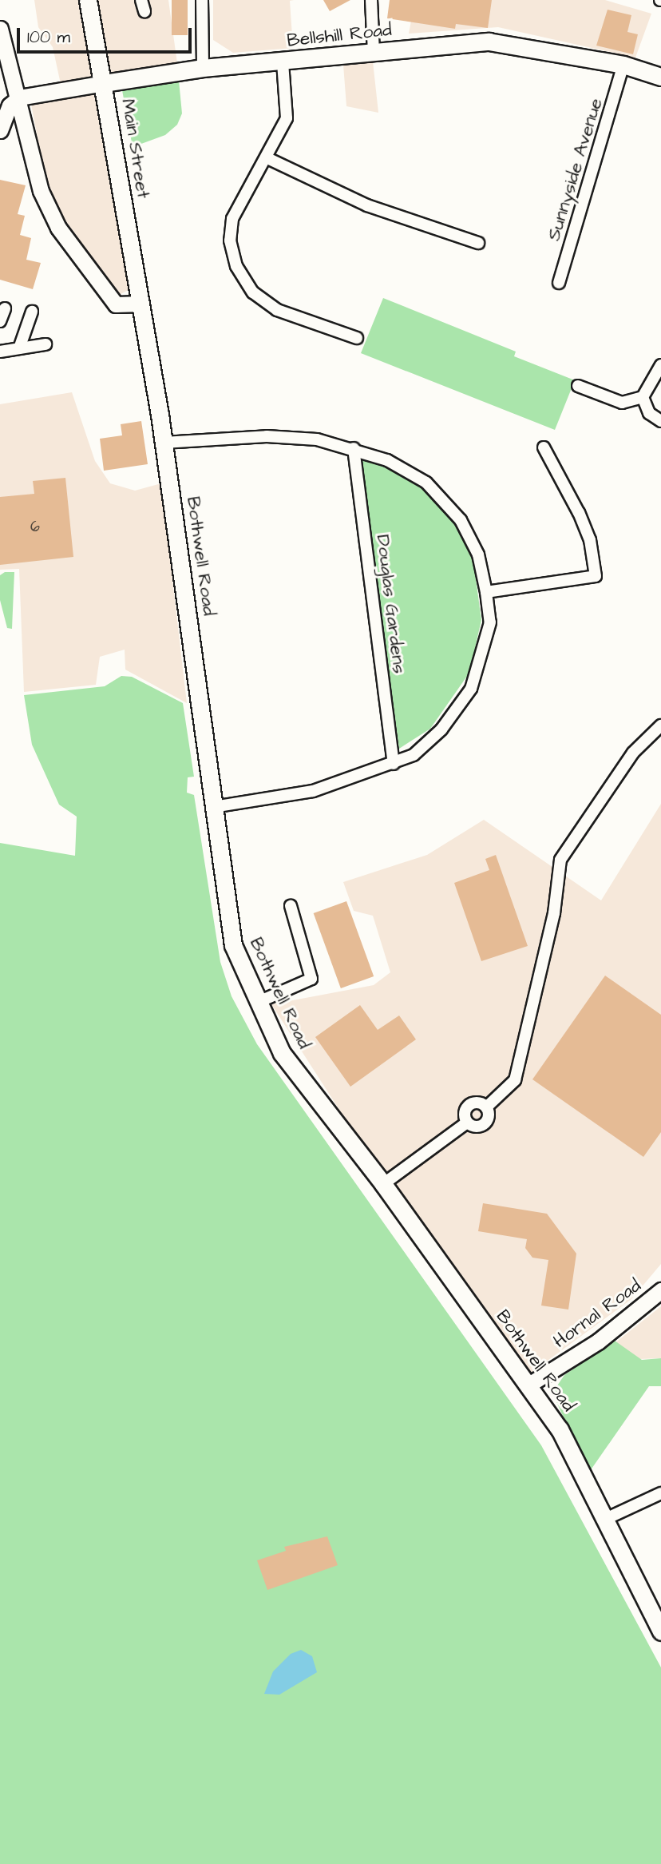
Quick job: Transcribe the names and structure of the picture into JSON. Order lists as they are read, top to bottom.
{
  "streets": {
    "main road": ["Bellshill Road", "Main Street", "Bothwell Road"],
    "street": ["Sunnyside Avenue", "Douglas Gardens", "Hornal Road"]
  },
  "crossings": [
    ["Bellshill Road", "Main Street"],
    ["Bellshill Road", "Sunnyside Avenue"],
    ["Main Street", "Bothwell Road"],
    ["Bothwell Road", "Hornal Road"]
  ],
  "house_numbers": ["6"],
  "scale_bar": "100 m"
}
